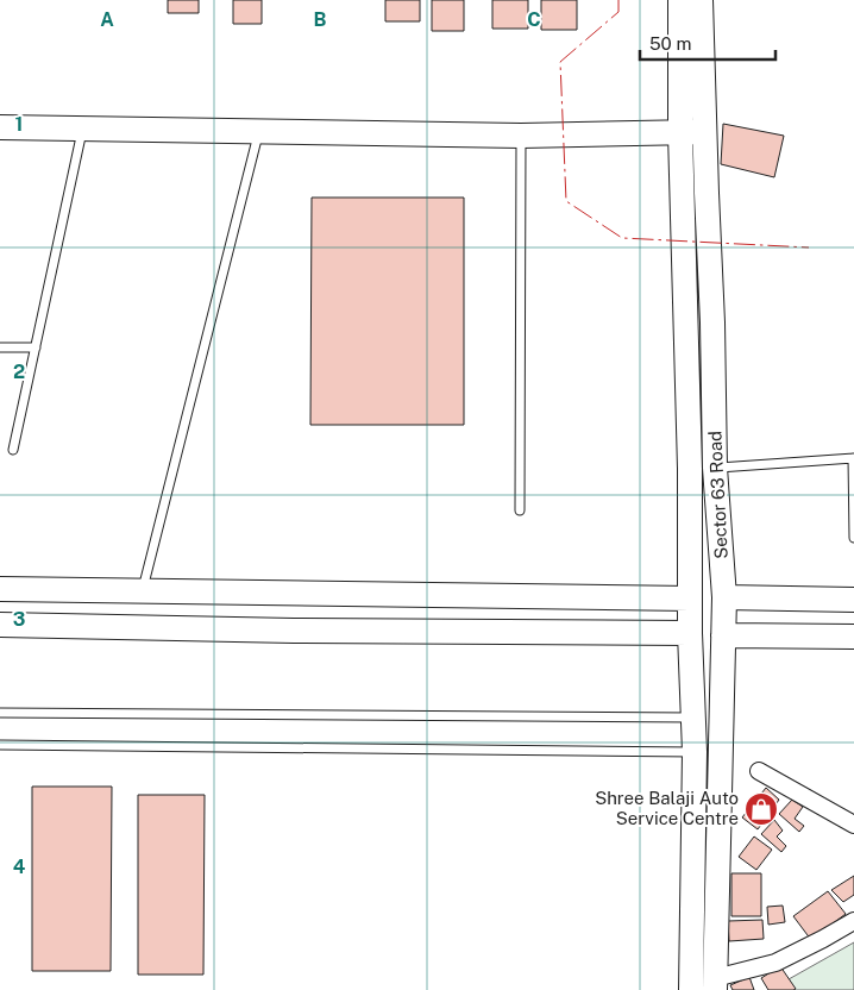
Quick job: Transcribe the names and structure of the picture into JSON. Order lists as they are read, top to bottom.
{
  "streets": {
    "street": ["Sector 63 Road"]
  },
  "places": {
    "shop": ["Shree Balaji Auto Service Centre"]
  },
  "scale_bar": "50 m",
  "grid": {
    "columns": ["A", "B", "C"],
    "rows": [
      "1",
      "2",
      "3",
      "4"
    ]
  }
}
